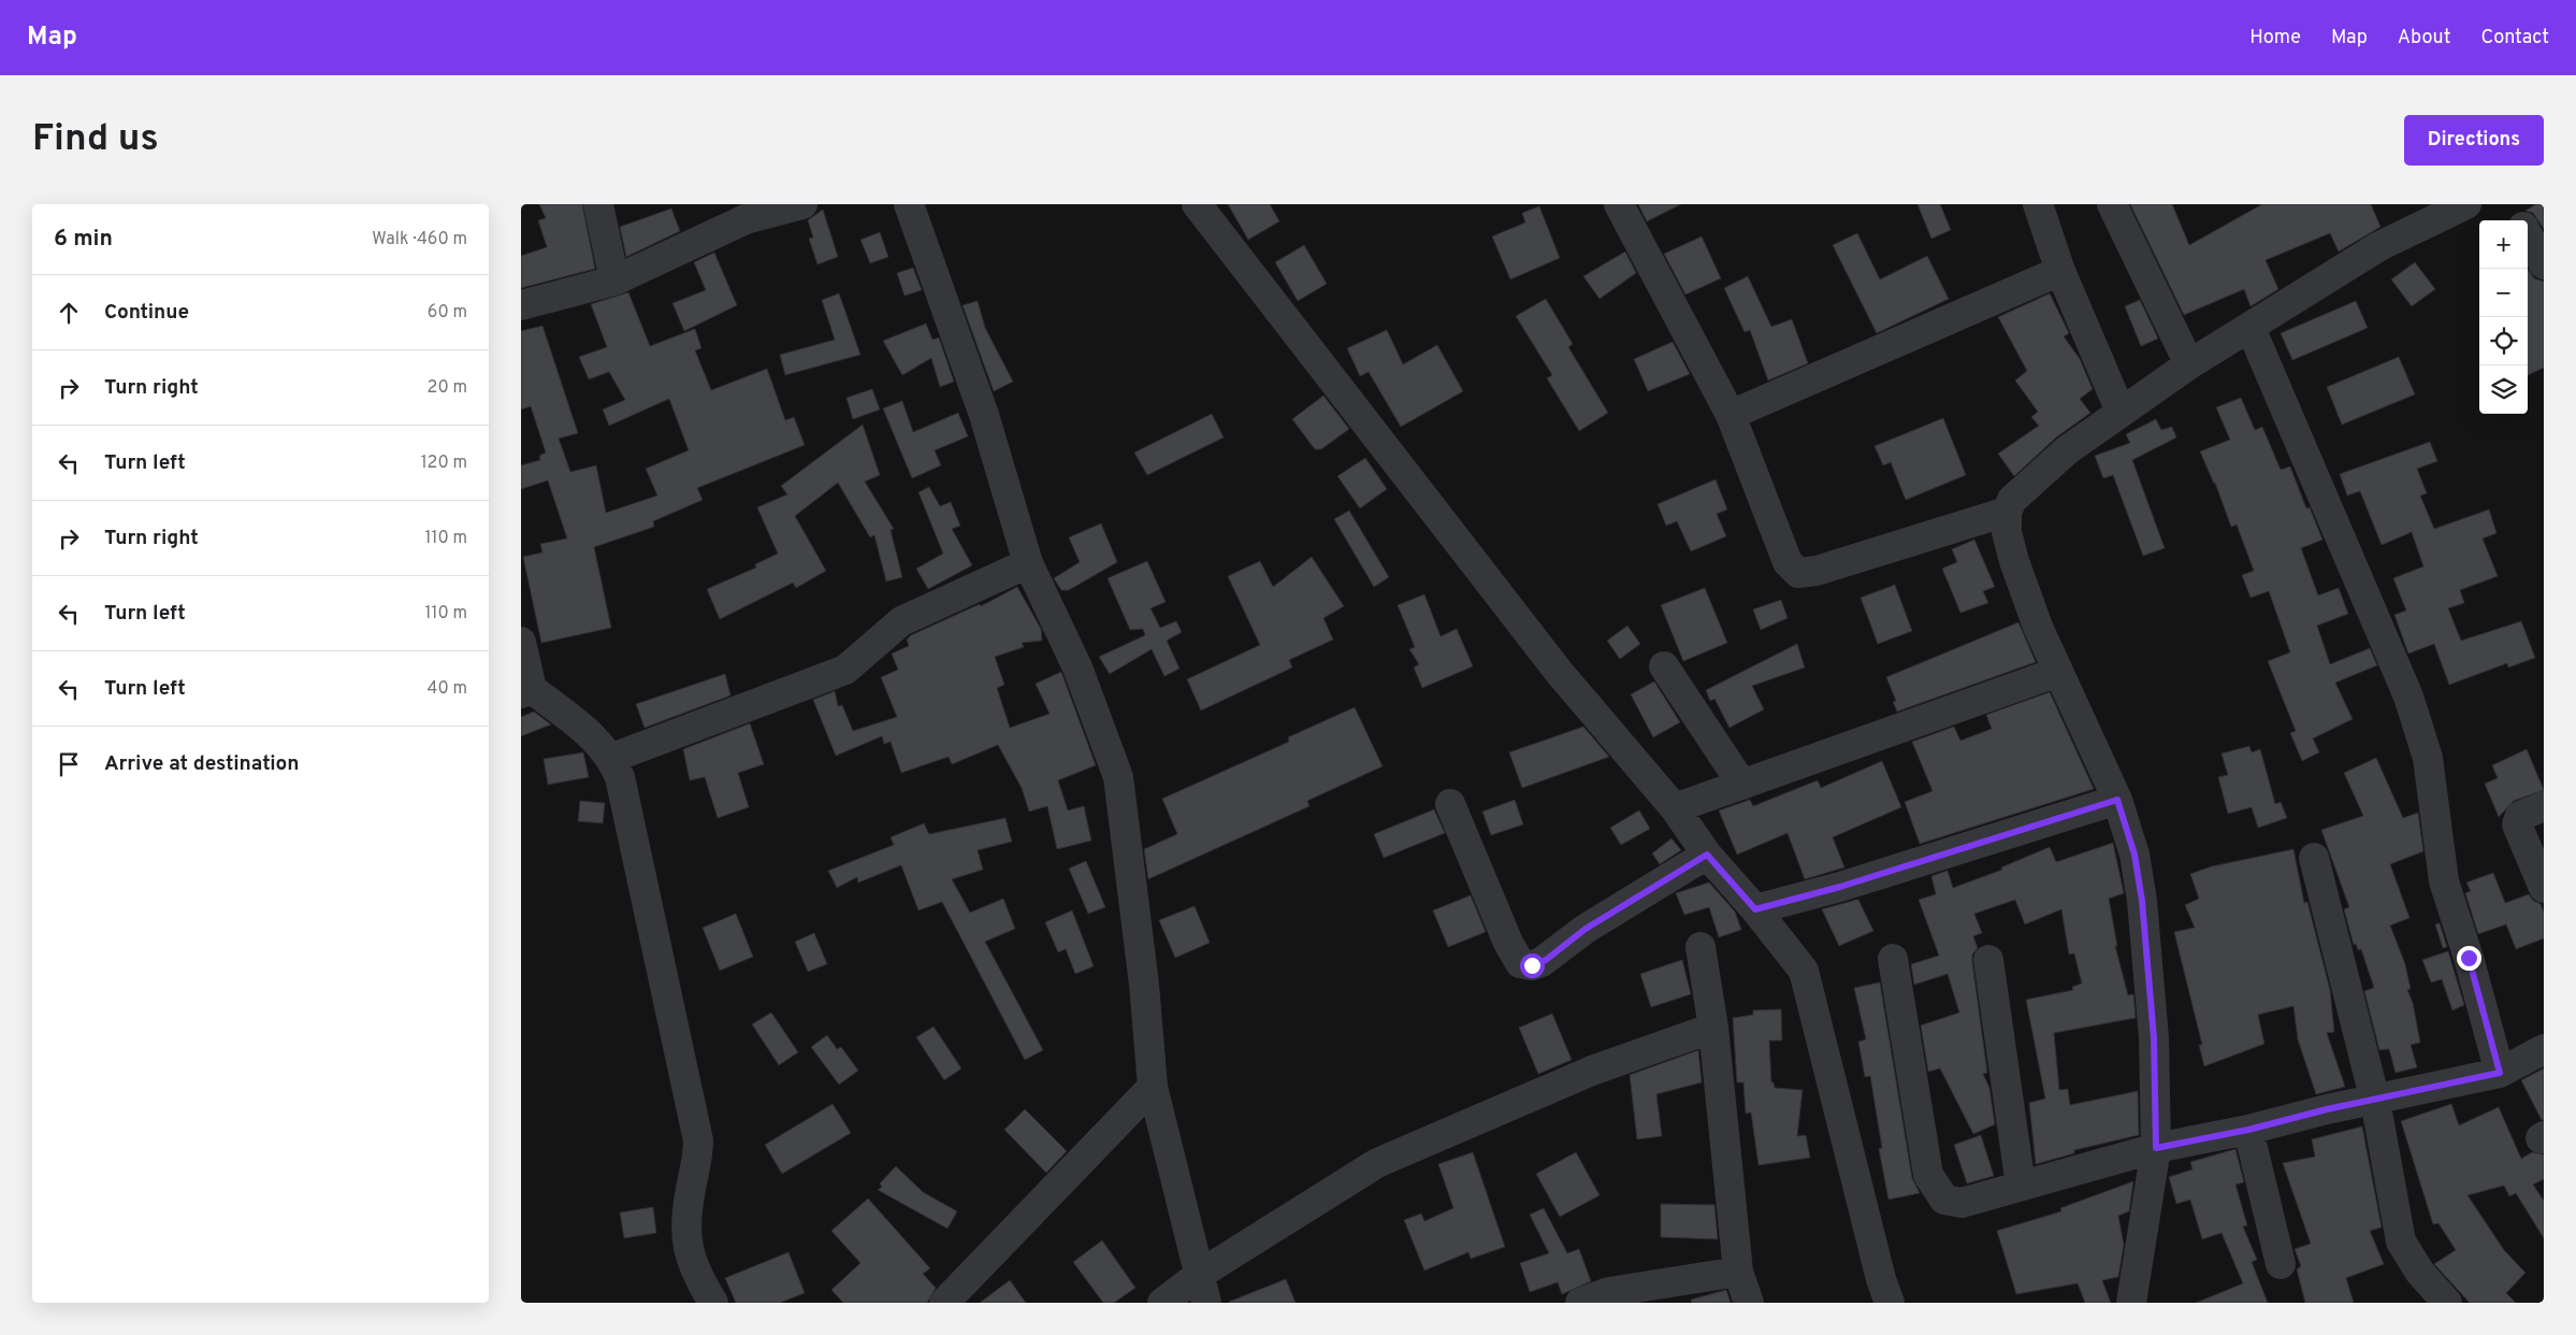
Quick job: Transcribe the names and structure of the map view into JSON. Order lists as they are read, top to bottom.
{
  "page": {
    "header": "Map",
    "nav": [
      "Home",
      "Map",
      "About",
      "Contact"
    ],
    "buttons": "Directions",
    "title": "Find us",
    "heading": ["6 min", "Walk · 460 m"],
    "map_buttons": ["+", "−"],
    "list": [
      ["Continue", "60 m"],
      ["Turn right", "20 m"],
      ["Turn left", "120 m"],
      ["Turn right", "110 m"],
      ["Turn left", "110 m"],
      ["Turn left", "40 m"],
      "Arrive at destination"
    ]
  }
}
